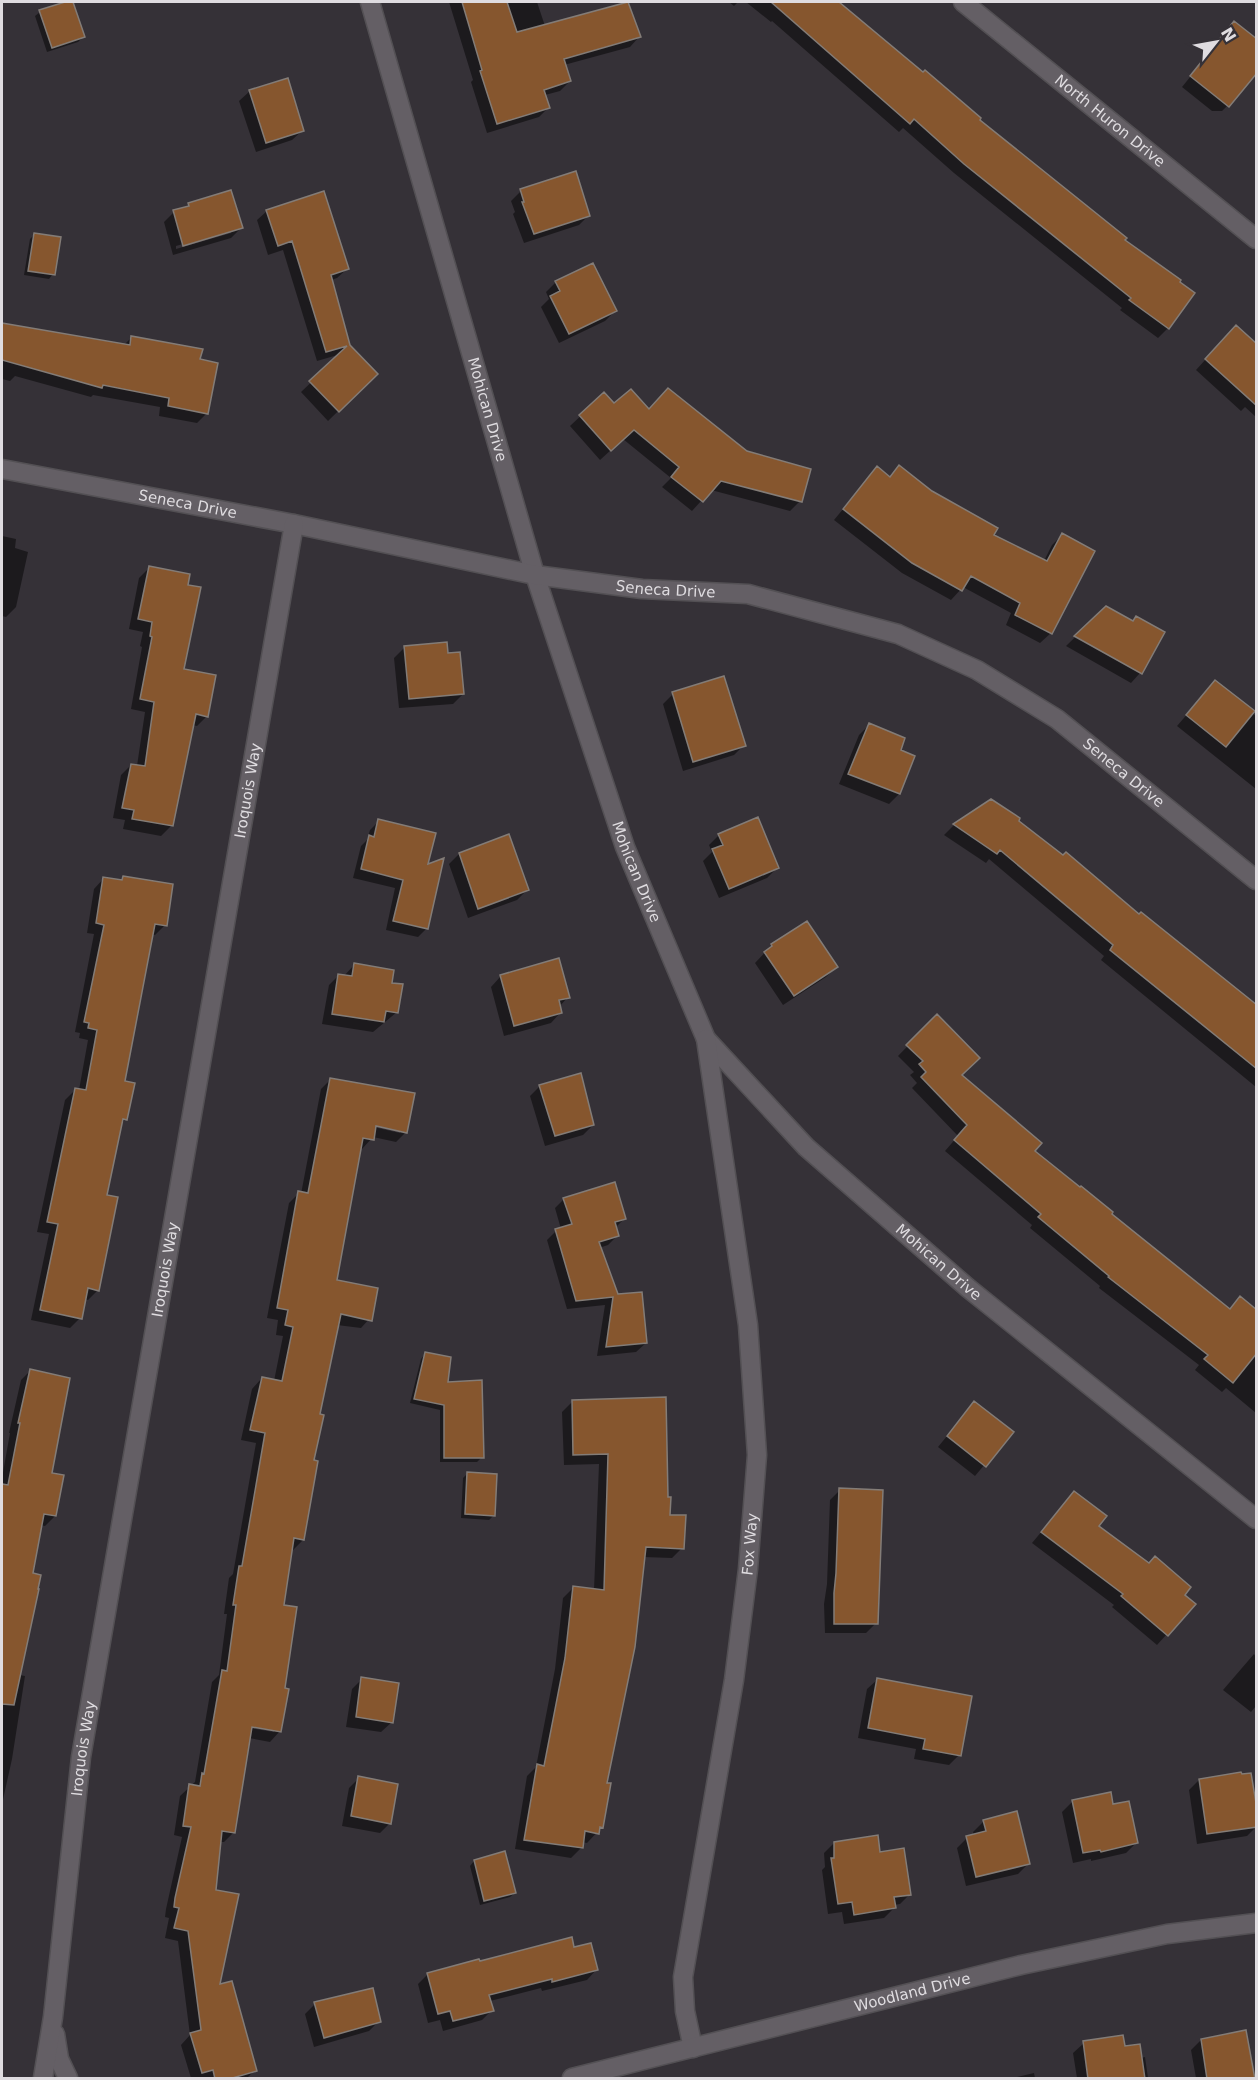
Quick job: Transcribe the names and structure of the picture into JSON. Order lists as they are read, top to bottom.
{
  "streets": {
    "street": [
      "North Huron Drive",
      "Mohican Drive",
      "Seneca Drive",
      "Iroquois Way",
      "Fox Way",
      "Woodland Drive"
    ]
  },
  "crossings": [
    ["Mohican Drive", "Seneca Drive"],
    ["Mohican Drive", "Fox Way"],
    ["Seneca Drive", "Iroquois Way"],
    ["Fox Way", "Woodland Drive"]
  ],
  "north": "top right"
}
